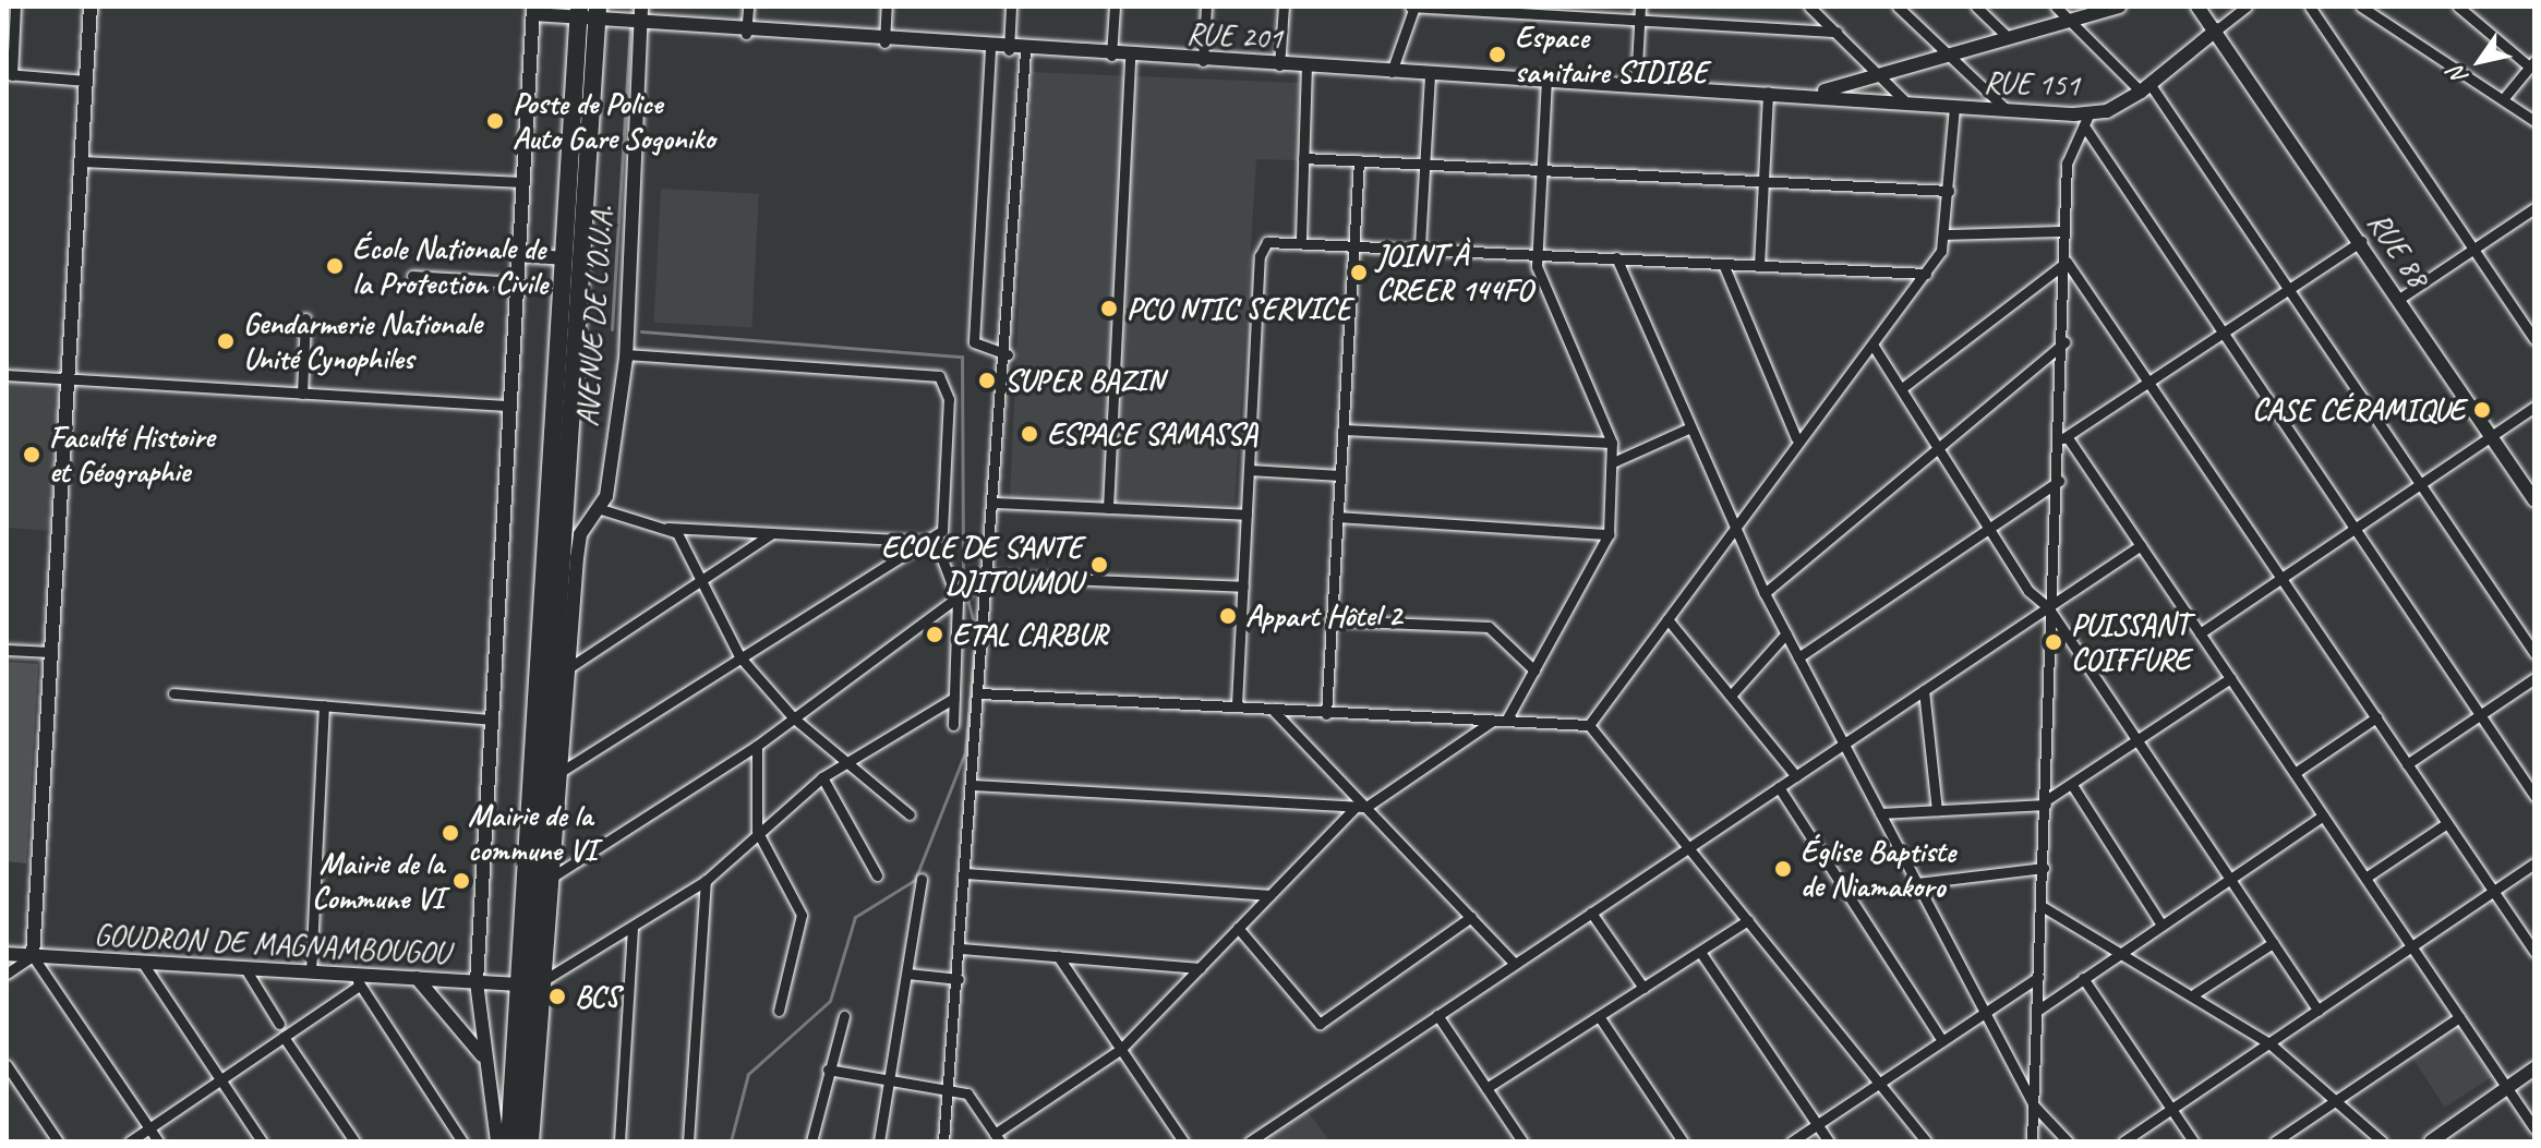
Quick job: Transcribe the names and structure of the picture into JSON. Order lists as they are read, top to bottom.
{
  "streets": {
    "highway": ["AVENUE DE L'O.U.A."],
    "street": [
      "RUE 201",
      "RUE 151",
      "RUE 88",
      "GOUDRON DE MAGNAMBOUGOU"
    ]
  },
  "crossings": [
    ["RUE 201", "RUE 151"],
    ["RUE 201", "AVENUE DE L'O.U.A."],
    ["RUE 151", "RUE 88"],
    ["AVENUE DE L'O.U.A.", "GOUDRON DE MAGNAMBOUGOU"]
  ],
  "places": [
    "Espace sanitaire SIDIBE",
    "Poste de Police Auto Gare Sogoniko",
    "École Nationale de la Protection Civile",
    "JOINT À CREER 144FO",
    "PCO NTIC SERVICE",
    "Gendarmerie Nationale Unité Cynophiles",
    "SUPER BAZIN",
    "CASE CÉRAMIQUE",
    "ESPACE SAMASSA",
    "Faculté Histoire et Géographie",
    "ECOLE DE SANTE DJITOUMOU",
    "Appart Hôtel 2",
    "ETAL CARBUR",
    "PUISSANT COIFFURE",
    "Mairie de la commune VI",
    "Église Baptiste de Niamakoro",
    "Mairie de la Commune VI",
    "BCS"
  ],
  "north": "bottom left"
}
